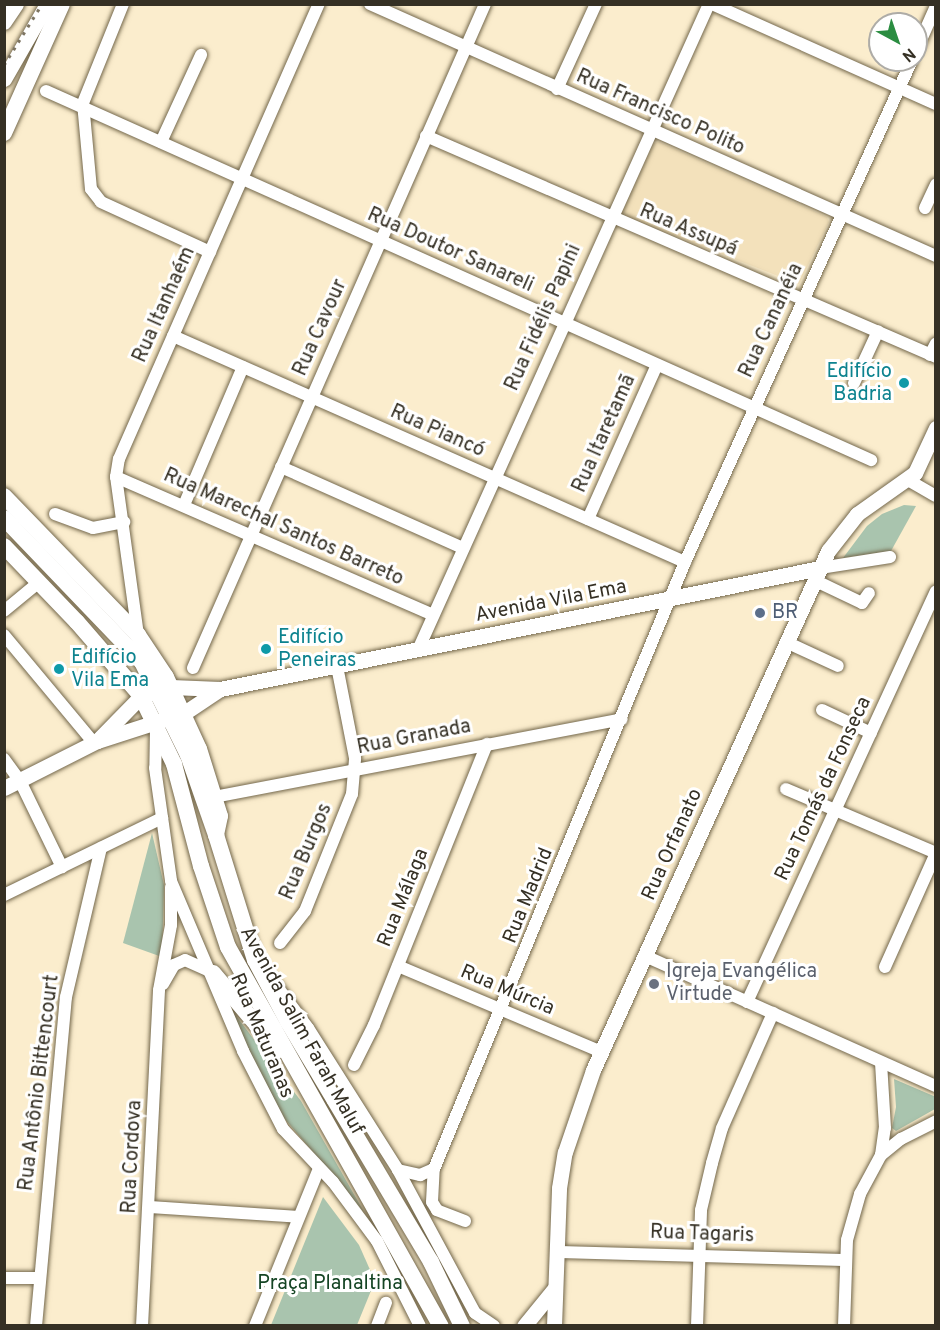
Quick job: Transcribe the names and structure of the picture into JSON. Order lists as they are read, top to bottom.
{
  "streets": {
    "highway": ["Avenida Salim Farah Maluf"],
    "main road": ["Avenida Vila Ema", "Rua Orfanato"],
    "street": [
      "Rua Francisco Polito",
      "Rua Assupá",
      "Rua Doutor Sanareli",
      "Rua Itanhaém",
      "Rua Fidélis Papini",
      "Rua Cananéia",
      "Rua Cavour",
      "Rua Piancó",
      "Rua Itaretamã",
      "Rua Marechal Santos Barreto",
      "Rua Granada",
      "Rua Tomás da Fonseca",
      "Rua Burgos",
      "Rua Madrid",
      "Rua Málaga",
      "Rua Múrcia",
      "Rua Maturanas",
      "Rua Antônio Bittencourt",
      "Rua Cordova",
      "Rua Tagaris"
    ]
  },
  "crossings": [
    ["Rua Francisco Polito", "Rua Fidélis Papini"],
    ["Rua Francisco Polito", "Rua Cananéia"],
    ["Rua Francisco Polito", "Rua Cavour"],
    ["Rua Assupá", "Rua Fidélis Papini"],
    ["Rua Assupá", "Rua Cananéia"],
    ["Rua Assupá", "Rua Cavour"],
    ["Rua Doutor Sanareli", "Rua Itanhaém"],
    ["Rua Doutor Sanareli", "Rua Fidélis Papini"],
    ["Rua Doutor Sanareli", "Rua Cananéia"],
    ["Rua Doutor Sanareli", "Rua Cavour"],
    ["Rua Doutor Sanareli", "Rua Itaretamã"],
    ["Rua Itanhaém", "Rua Piancó"],
    ["Rua Itanhaém", "Rua Marechal Santos Barreto"],
    ["Rua Fidélis Papini", "Rua Piancó"],
    ["Rua Fidélis Papini", "Rua Marechal Santos Barreto"],
    ["Rua Fidélis Papini", "Avenida Vila Ema"],
    ["Rua Cananéia", "Rua Piancó"],
    ["Rua Cananéia", "Avenida Vila Ema"],
    ["Rua Cananéia", "Rua Madrid"],
    ["Rua Cavour", "Rua Piancó"],
    ["Rua Cavour", "Rua Marechal Santos Barreto"],
    ["Rua Piancó", "Rua Itaretamã"],
    ["Avenida Vila Ema", "Rua Orfanato"],
    ["Avenida Vila Ema", "Rua Burgos"],
    ["Avenida Vila Ema", "Rua Madrid"],
    ["Avenida Vila Ema", "Avenida Salim Farah Maluf"],
    ["Avenida Vila Ema", "Rua Maturanas"],
    ["Rua Granada", "Rua Burgos"],
    ["Rua Granada", "Rua Madrid"],
    ["Rua Granada", "Rua Málaga"],
    ["Rua Granada", "Avenida Salim Farah Maluf"],
    ["Rua Orfanato", "Rua Múrcia"],
    ["Rua Orfanato", "Rua Tagaris"],
    ["Rua Madrid", "Rua Múrcia"],
    ["Rua Málaga", "Rua Múrcia"],
    ["Avenida Salim Farah Maluf", "Rua Maturanas"],
    ["Rua Maturanas", "Rua Cordova"]
  ],
  "parks": ["Praça Planaltina"],
  "places": [
    "Edifício Badria",
    "BR",
    "Edifício Peneiras",
    "Edifício Vila Ema",
    "Igreja Evangélica Virtude"
  ],
  "north": "bottom right"
}
